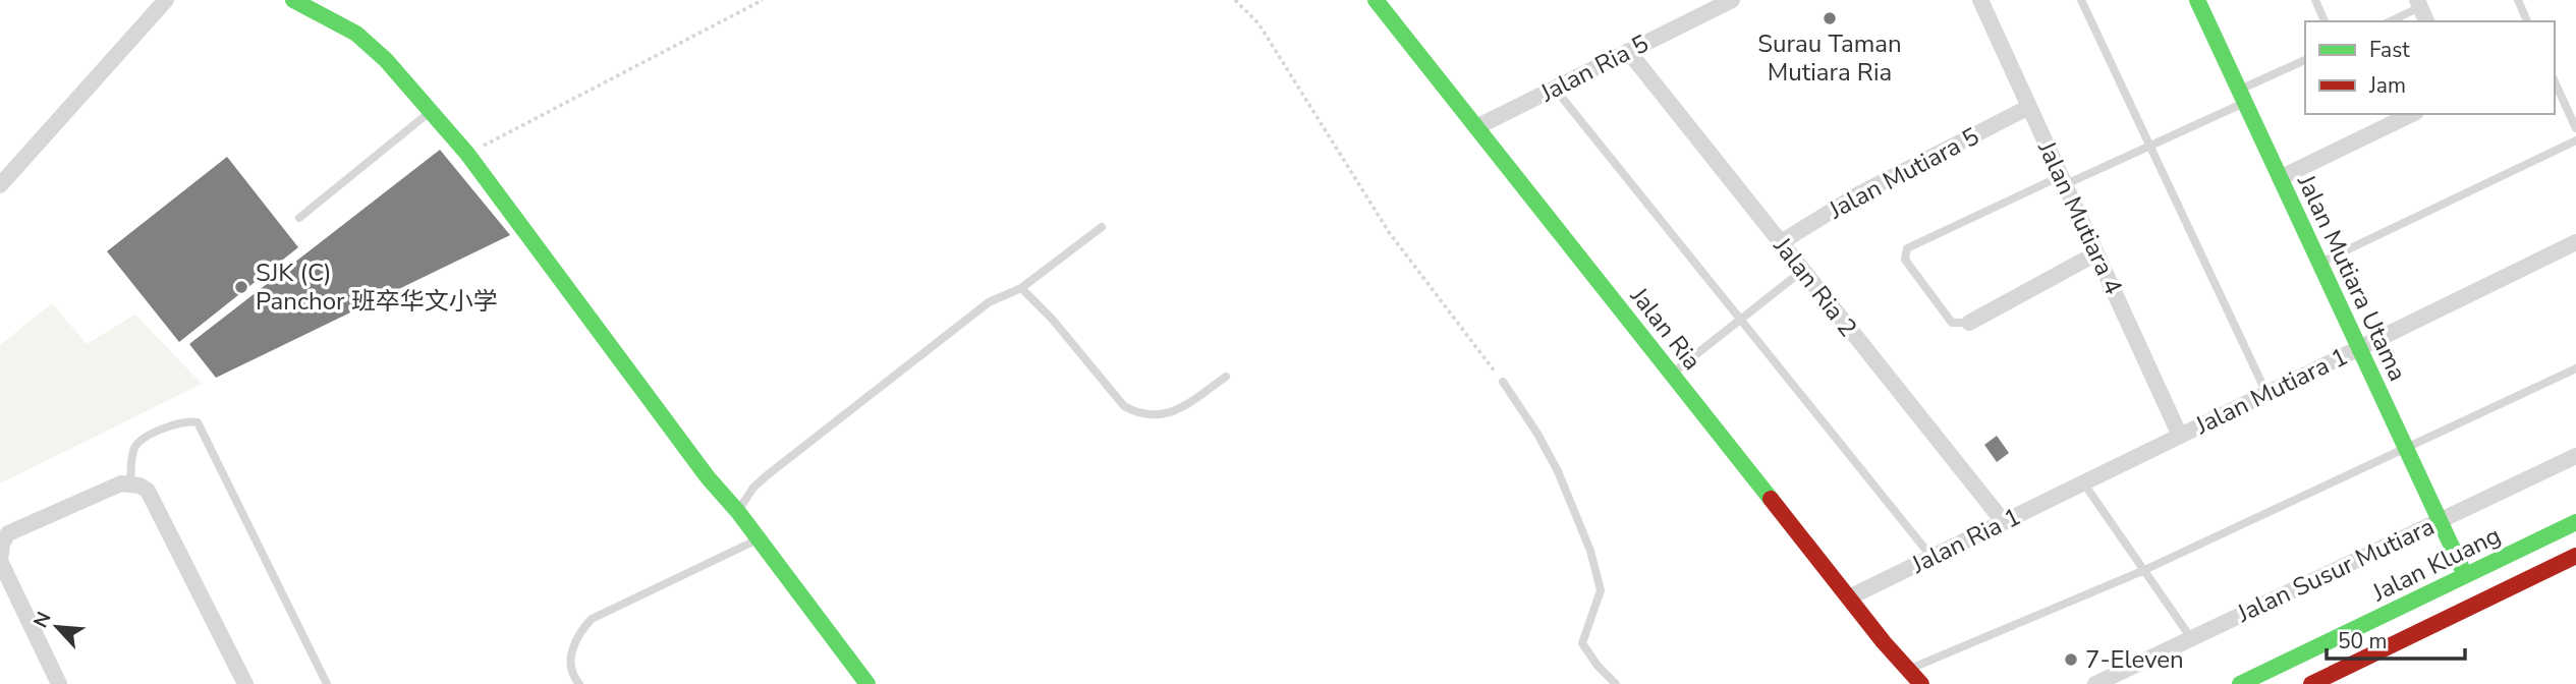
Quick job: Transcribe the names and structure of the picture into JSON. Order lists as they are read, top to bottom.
{
  "streets": {
    "main road": ["Jalan Mutiara Utama", "Jalan Ria", "Jalan Kluang"],
    "street": [
      "Jalan Ria 5",
      "Jalan Mutiara 5",
      "Jalan Mutiara 4",
      "Jalan Ria 2",
      "Jalan Mutiara 1",
      "Jalan Ria 1",
      "Jalan Susur Mutiara"
    ]
  },
  "crossings": [
    ["Jalan Ria 5", "Jalan Ria 2"],
    ["Jalan Ria 5", "Jalan Ria"],
    ["Jalan Mutiara 5", "Jalan Mutiara 4"],
    ["Jalan Mutiara 5", "Jalan Ria 2"],
    ["Jalan Mutiara 4", "Jalan Mutiara 1"],
    ["Jalan Mutiara Utama", "Jalan Mutiara 1"],
    ["Jalan Mutiara Utama", "Jalan Kluang"],
    ["Jalan Mutiara Utama", "Jalan Susur Mutiara"],
    ["Jalan Ria 2", "Jalan Ria 1"],
    ["Jalan Ria", "Jalan Ria 1"],
    ["Jalan Mutiara 1", "Jalan Ria 1"]
  ],
  "places": ["Surau Taman Mutiara Ria", "SJK (C) Panchor 班卒华文小学", "7-Eleven"],
  "legend": ["Fast", "Jam"],
  "scale_bar": "50 m",
  "north": "top left"
}
